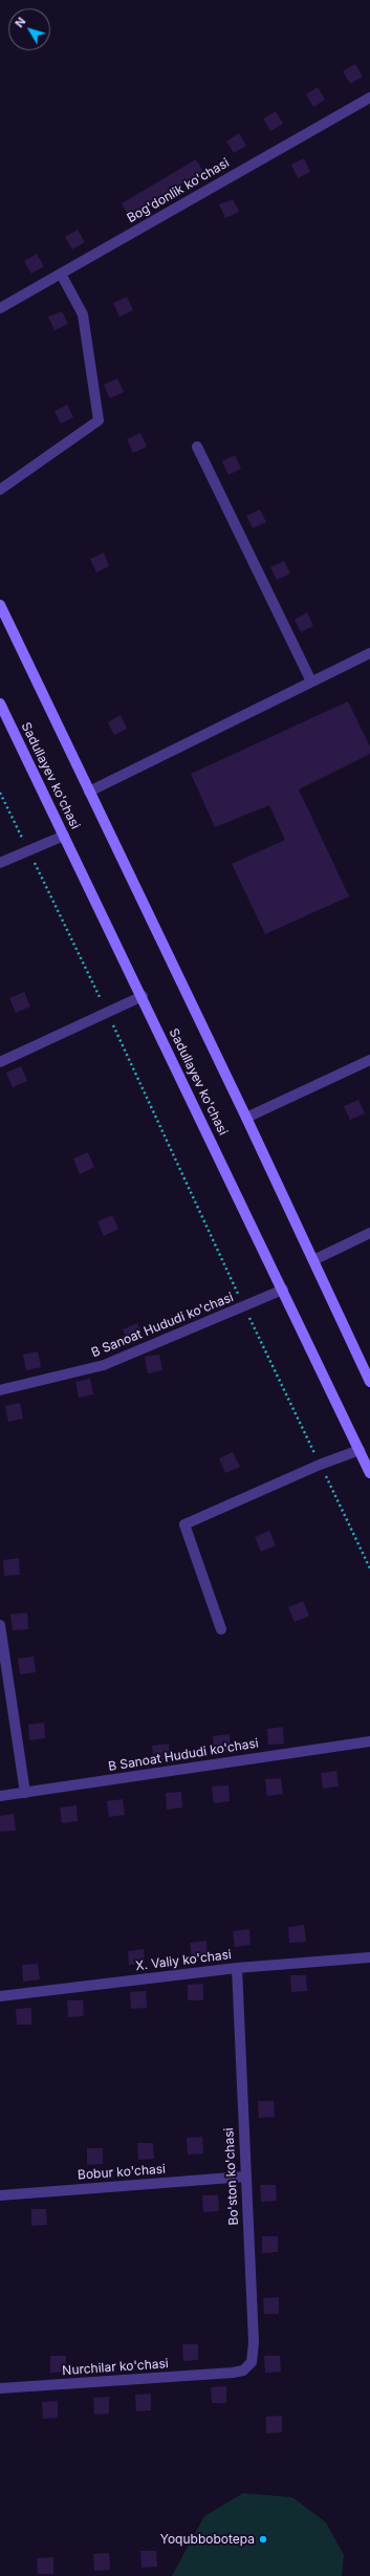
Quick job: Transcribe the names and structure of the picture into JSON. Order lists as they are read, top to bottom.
{
  "streets": {
    "main road": ["Sadullayev ko'chasi"],
    "street": [
      "Bog'donlik ko'chasi",
      "B Sanoat Hududi ko'chasi",
      "X. Valiy ko'chasi",
      "Bobur ko'chasi",
      "Bo'ston ko'chasi",
      "Nurchilar ko'chasi"
    ]
  },
  "crossings": [
    ["Sadullayev ko'chasi", "B Sanoat Hududi ko'chasi"],
    ["X. Valiy ko'chasi", "Bo'ston ko'chasi"],
    ["Bobur ko'chasi", "Bo'ston ko'chasi"],
    ["Bo'ston ko'chasi", "Nurchilar ko'chasi"]
  ],
  "places": ["Yoqubbobotepa"],
  "north": "top left"
}
